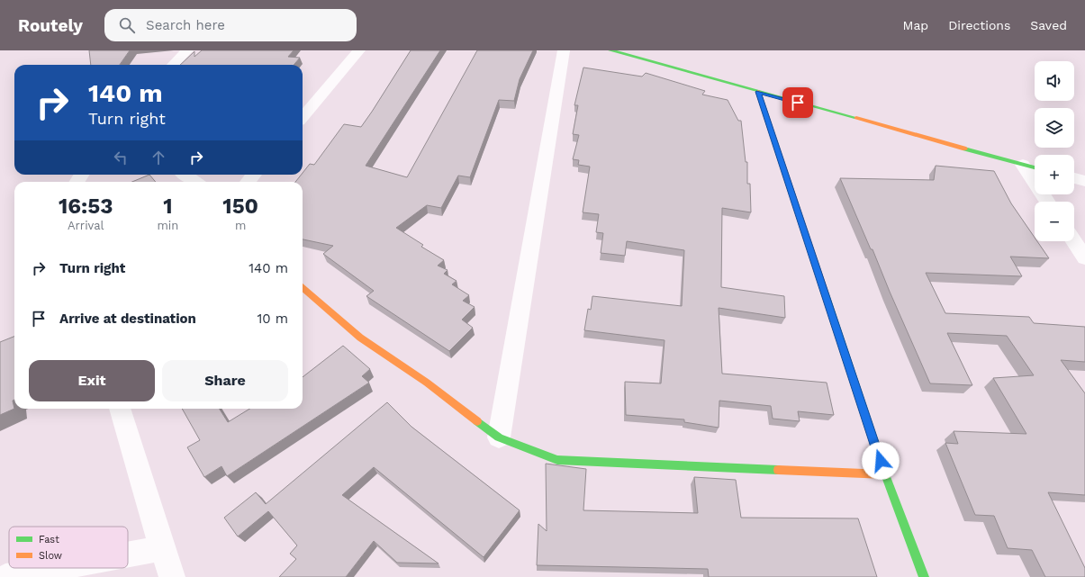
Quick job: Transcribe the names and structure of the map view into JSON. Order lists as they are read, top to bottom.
{
  "legend": ["Fast", "Slow"],
  "page": {
    "header": "Routely",
    "search": "Search here",
    "nav": ["Map", "Directions", "Saved"],
    "map_buttons": ["+", "−"],
    "turn": ["140 m", "Turn right"],
    "eta": [
      "16:53",
      "Arrival",
      "1",
      "min",
      "150",
      "m"
    ],
    "list": [
      {
        "name": "Turn right",
        "value": "140 m"
      },
      {
        "name": "Arrive at destination",
        "value": "10 m"
      }
    ],
    "buttons": ["Exit", "Share"]
  }
}
